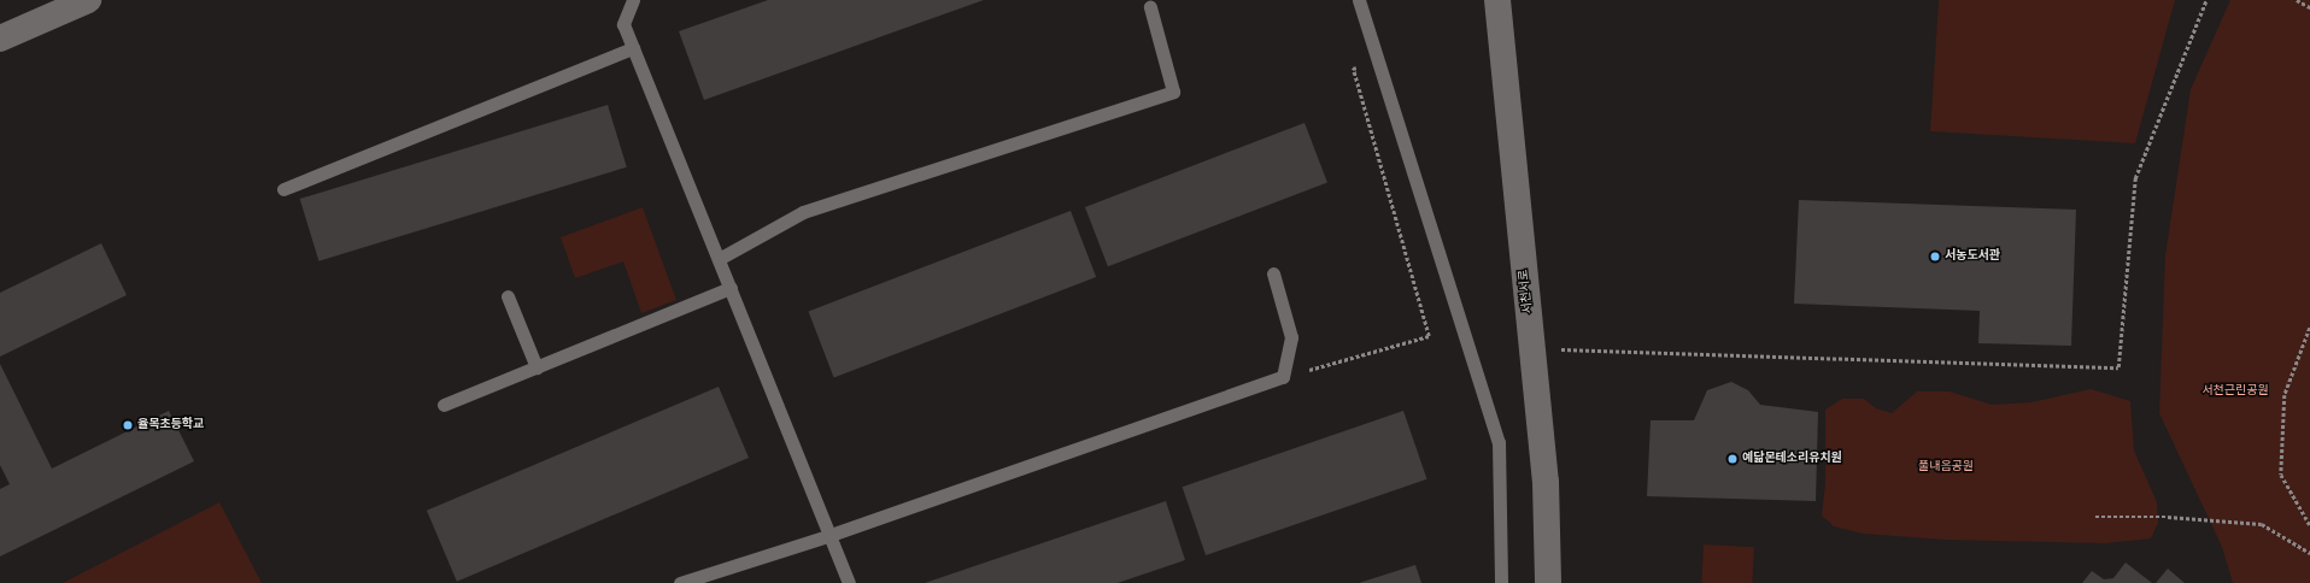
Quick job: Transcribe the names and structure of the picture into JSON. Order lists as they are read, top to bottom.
{
  "streets": {
    "street": ["서천서로"]
  },
  "parks": ["서천근린공원", "풀내음공원"],
  "places": ["서농도서관", "율목초등학교", "예닮몬테소리유치원"]
}
